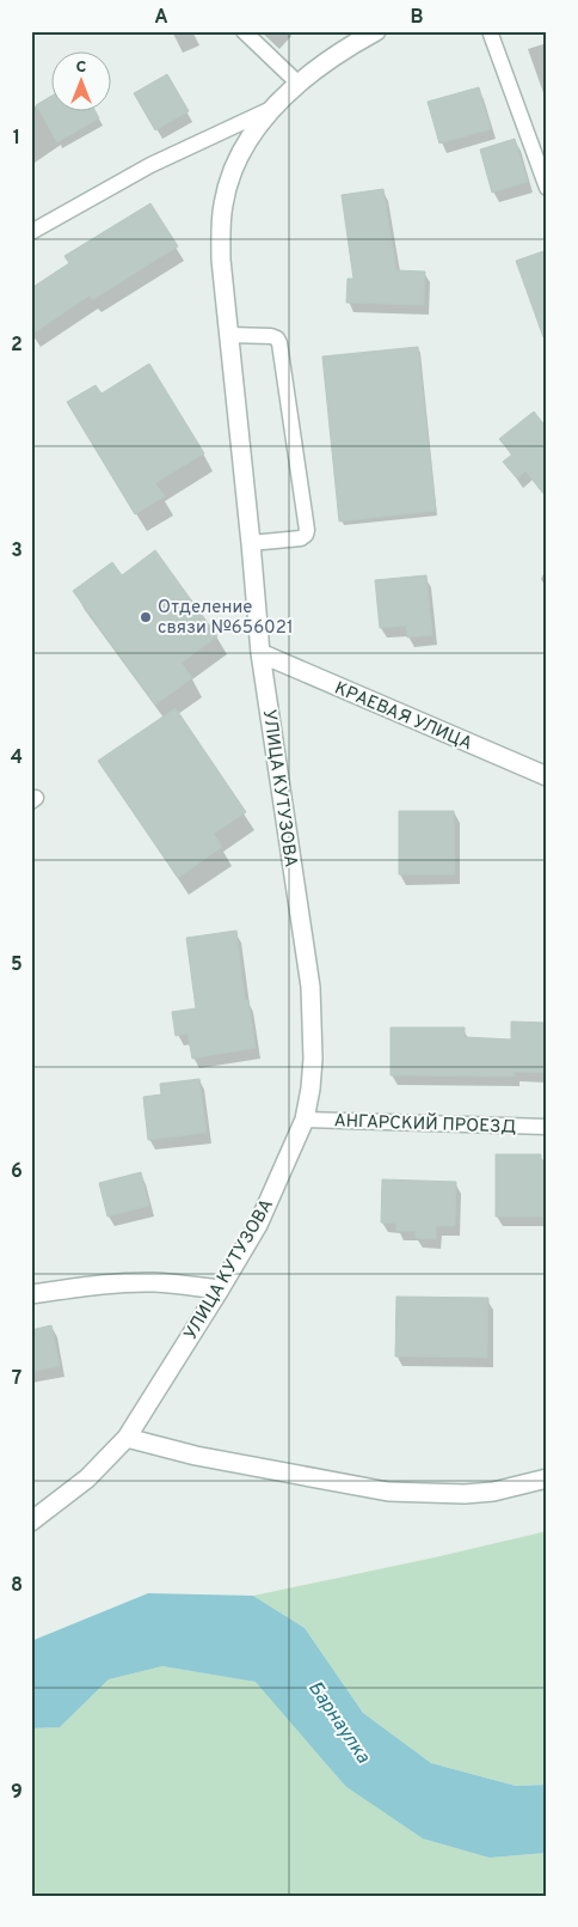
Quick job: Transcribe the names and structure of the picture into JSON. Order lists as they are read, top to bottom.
{
  "streets": {
    "street": ["КРАЕВАЯ УЛИЦА", "УЛИЦА КУТУЗОВА"],
    "lane": ["АНГАРСКИЙ ПРОЕЗД"]
  },
  "crossings": [
    ["КРАЕВАЯ УЛИЦА", "УЛИЦА КУТУЗОВА"],
    ["УЛИЦА КУТУЗОВА", "АНГАРСКИЙ ПРОЕЗД"]
  ],
  "water": ["Барнаулка"],
  "places": ["Отделение связи №656021"],
  "north": "top",
  "grid": {
    "columns": ["A", "B"],
    "rows": [
      "1",
      "2",
      "3",
      "4",
      "5",
      "6",
      "7",
      "8",
      "9"
    ]
  }
}
